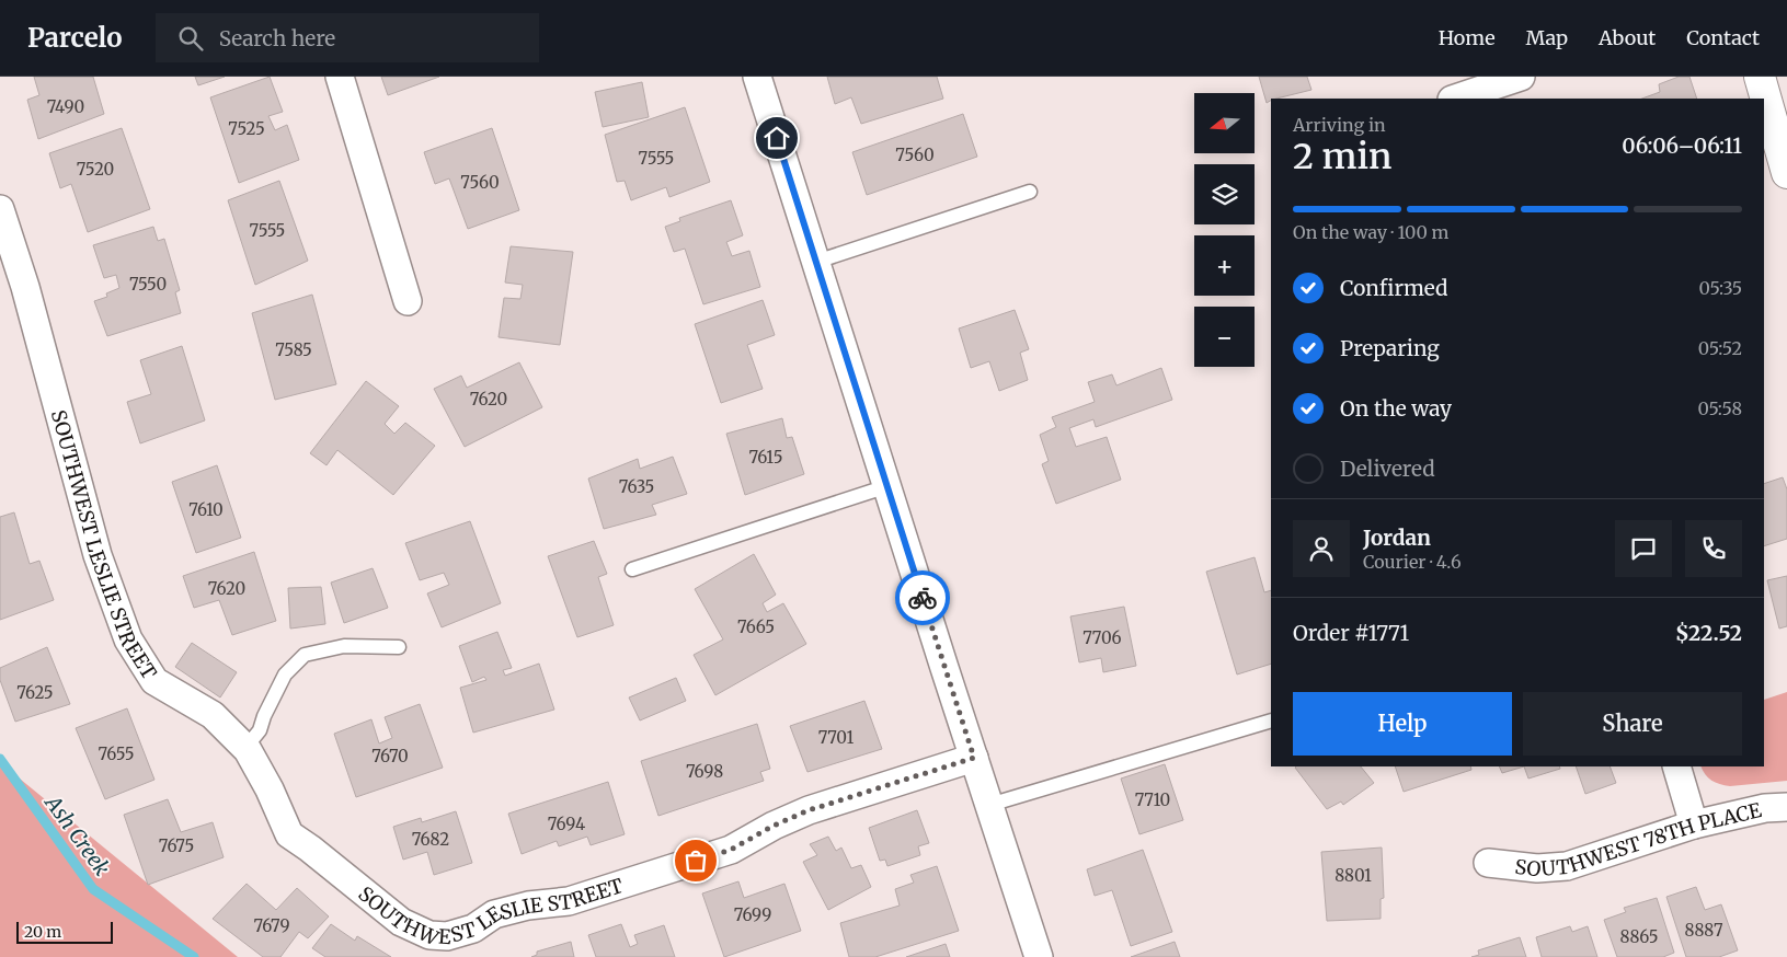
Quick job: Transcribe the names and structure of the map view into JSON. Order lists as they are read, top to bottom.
{
  "streets": {
    "street": ["SOUTHWEST LESLIE STREET", "SOUTHWEST 78TH PLACE"]
  },
  "water": ["Ash Creek"],
  "house_numbers": [
    "7490",
    "7525",
    "7560",
    "7555",
    "7520",
    "7560",
    "7555",
    "7550",
    "7585",
    "7620",
    "7615",
    "7635",
    "7610",
    "7620",
    "7665",
    "7706",
    "7625",
    "7701",
    "7655",
    "7670",
    "7698",
    "7710",
    "7694",
    "7682",
    "7675",
    "8801",
    "7699",
    "7679",
    "8887",
    "8865"
  ],
  "scale_bar": "20 m",
  "north": "left",
  "page": {
    "header": "Parcelo",
    "search": "Search here",
    "nav": [
      "Home",
      "Map",
      "About",
      "Contact"
    ],
    "map_buttons": ["+", "−"],
    "heading": ["2 min", "Arriving in", "06:06–06:11"],
    "panel": [
      "Jordan",
      "Courier · 4.6",
      "Order #1771",
      "$22.52"
    ],
    "bar": "On the way · 100 m",
    "list": [
      ["Confirmed", "05:35"],
      ["Preparing", "05:52"],
      ["On the way", "05:58"],
      "Delivered"
    ],
    "buttons": ["Help", "Share"],
    "scale": "20 m"
  }
}
